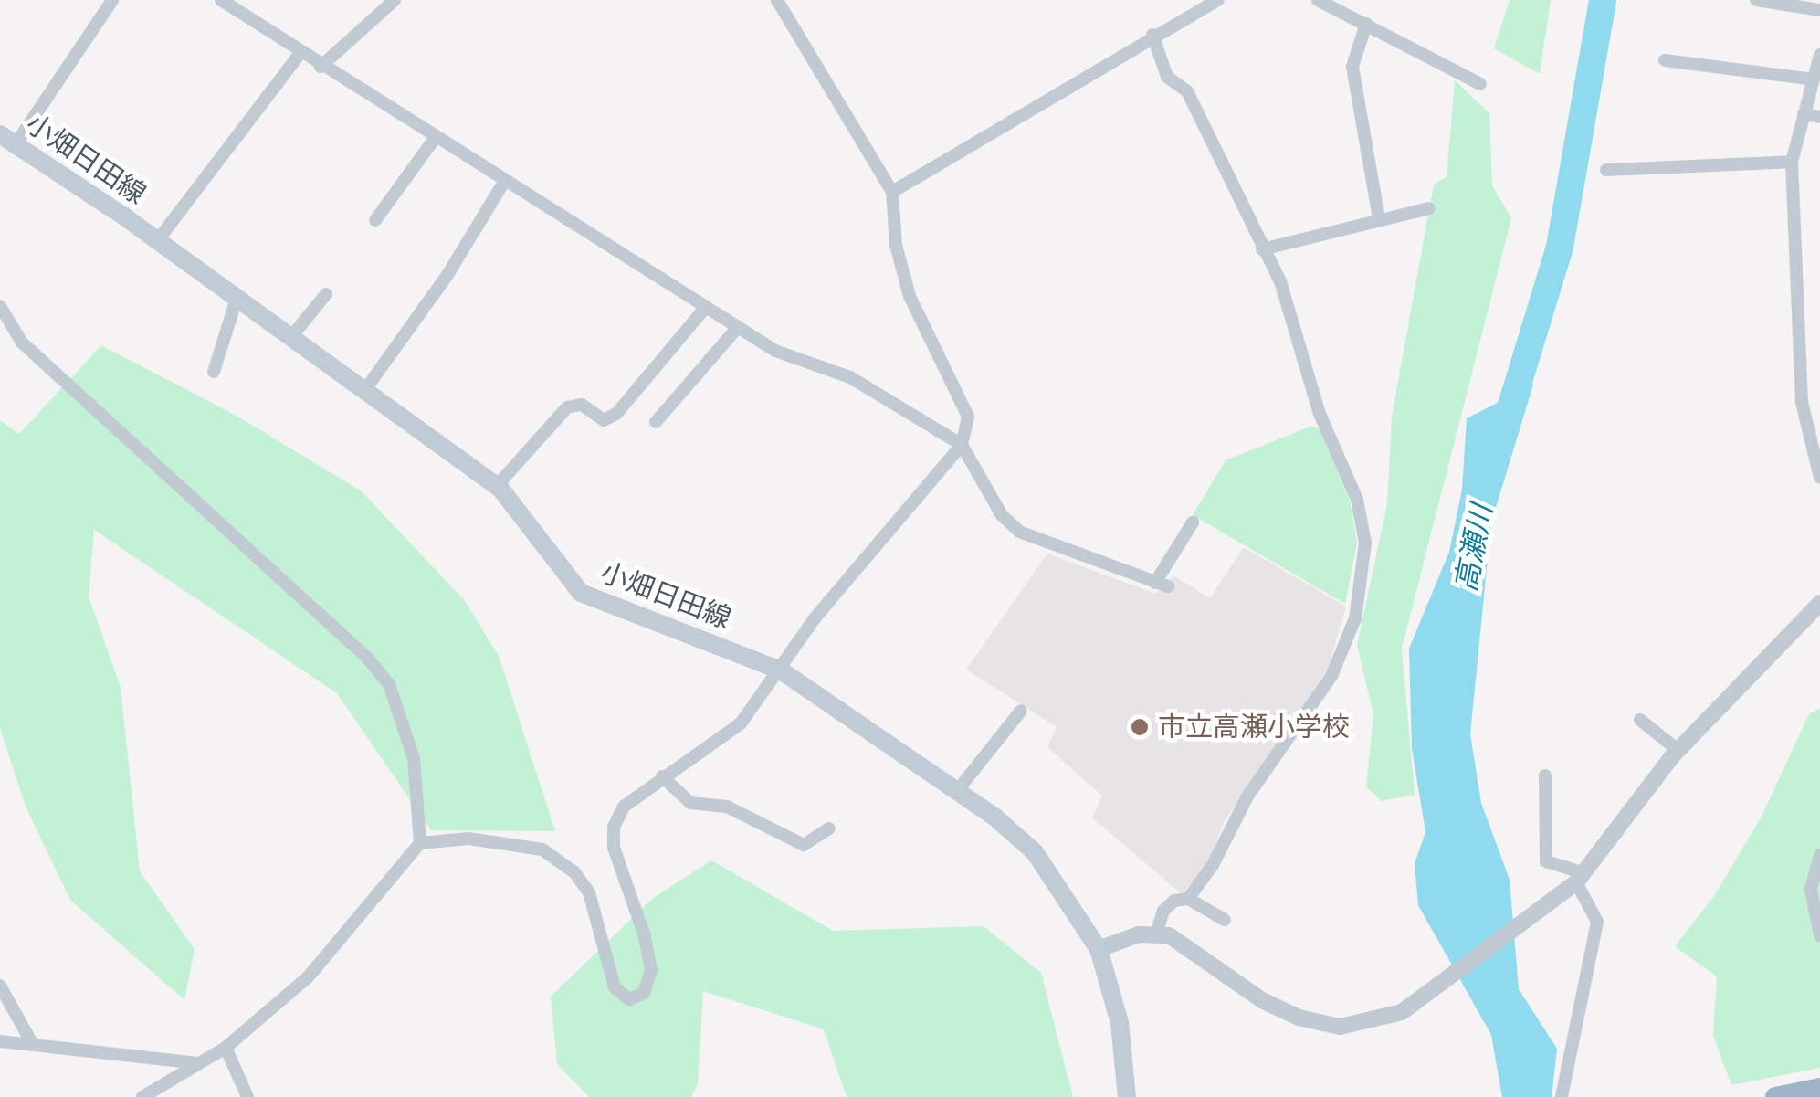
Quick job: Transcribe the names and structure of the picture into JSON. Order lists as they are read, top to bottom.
{
  "streets": {
    "main road": ["小畑日田線"]
  },
  "water": ["高瀬川"],
  "places": ["市立高瀬小学校"]
}
